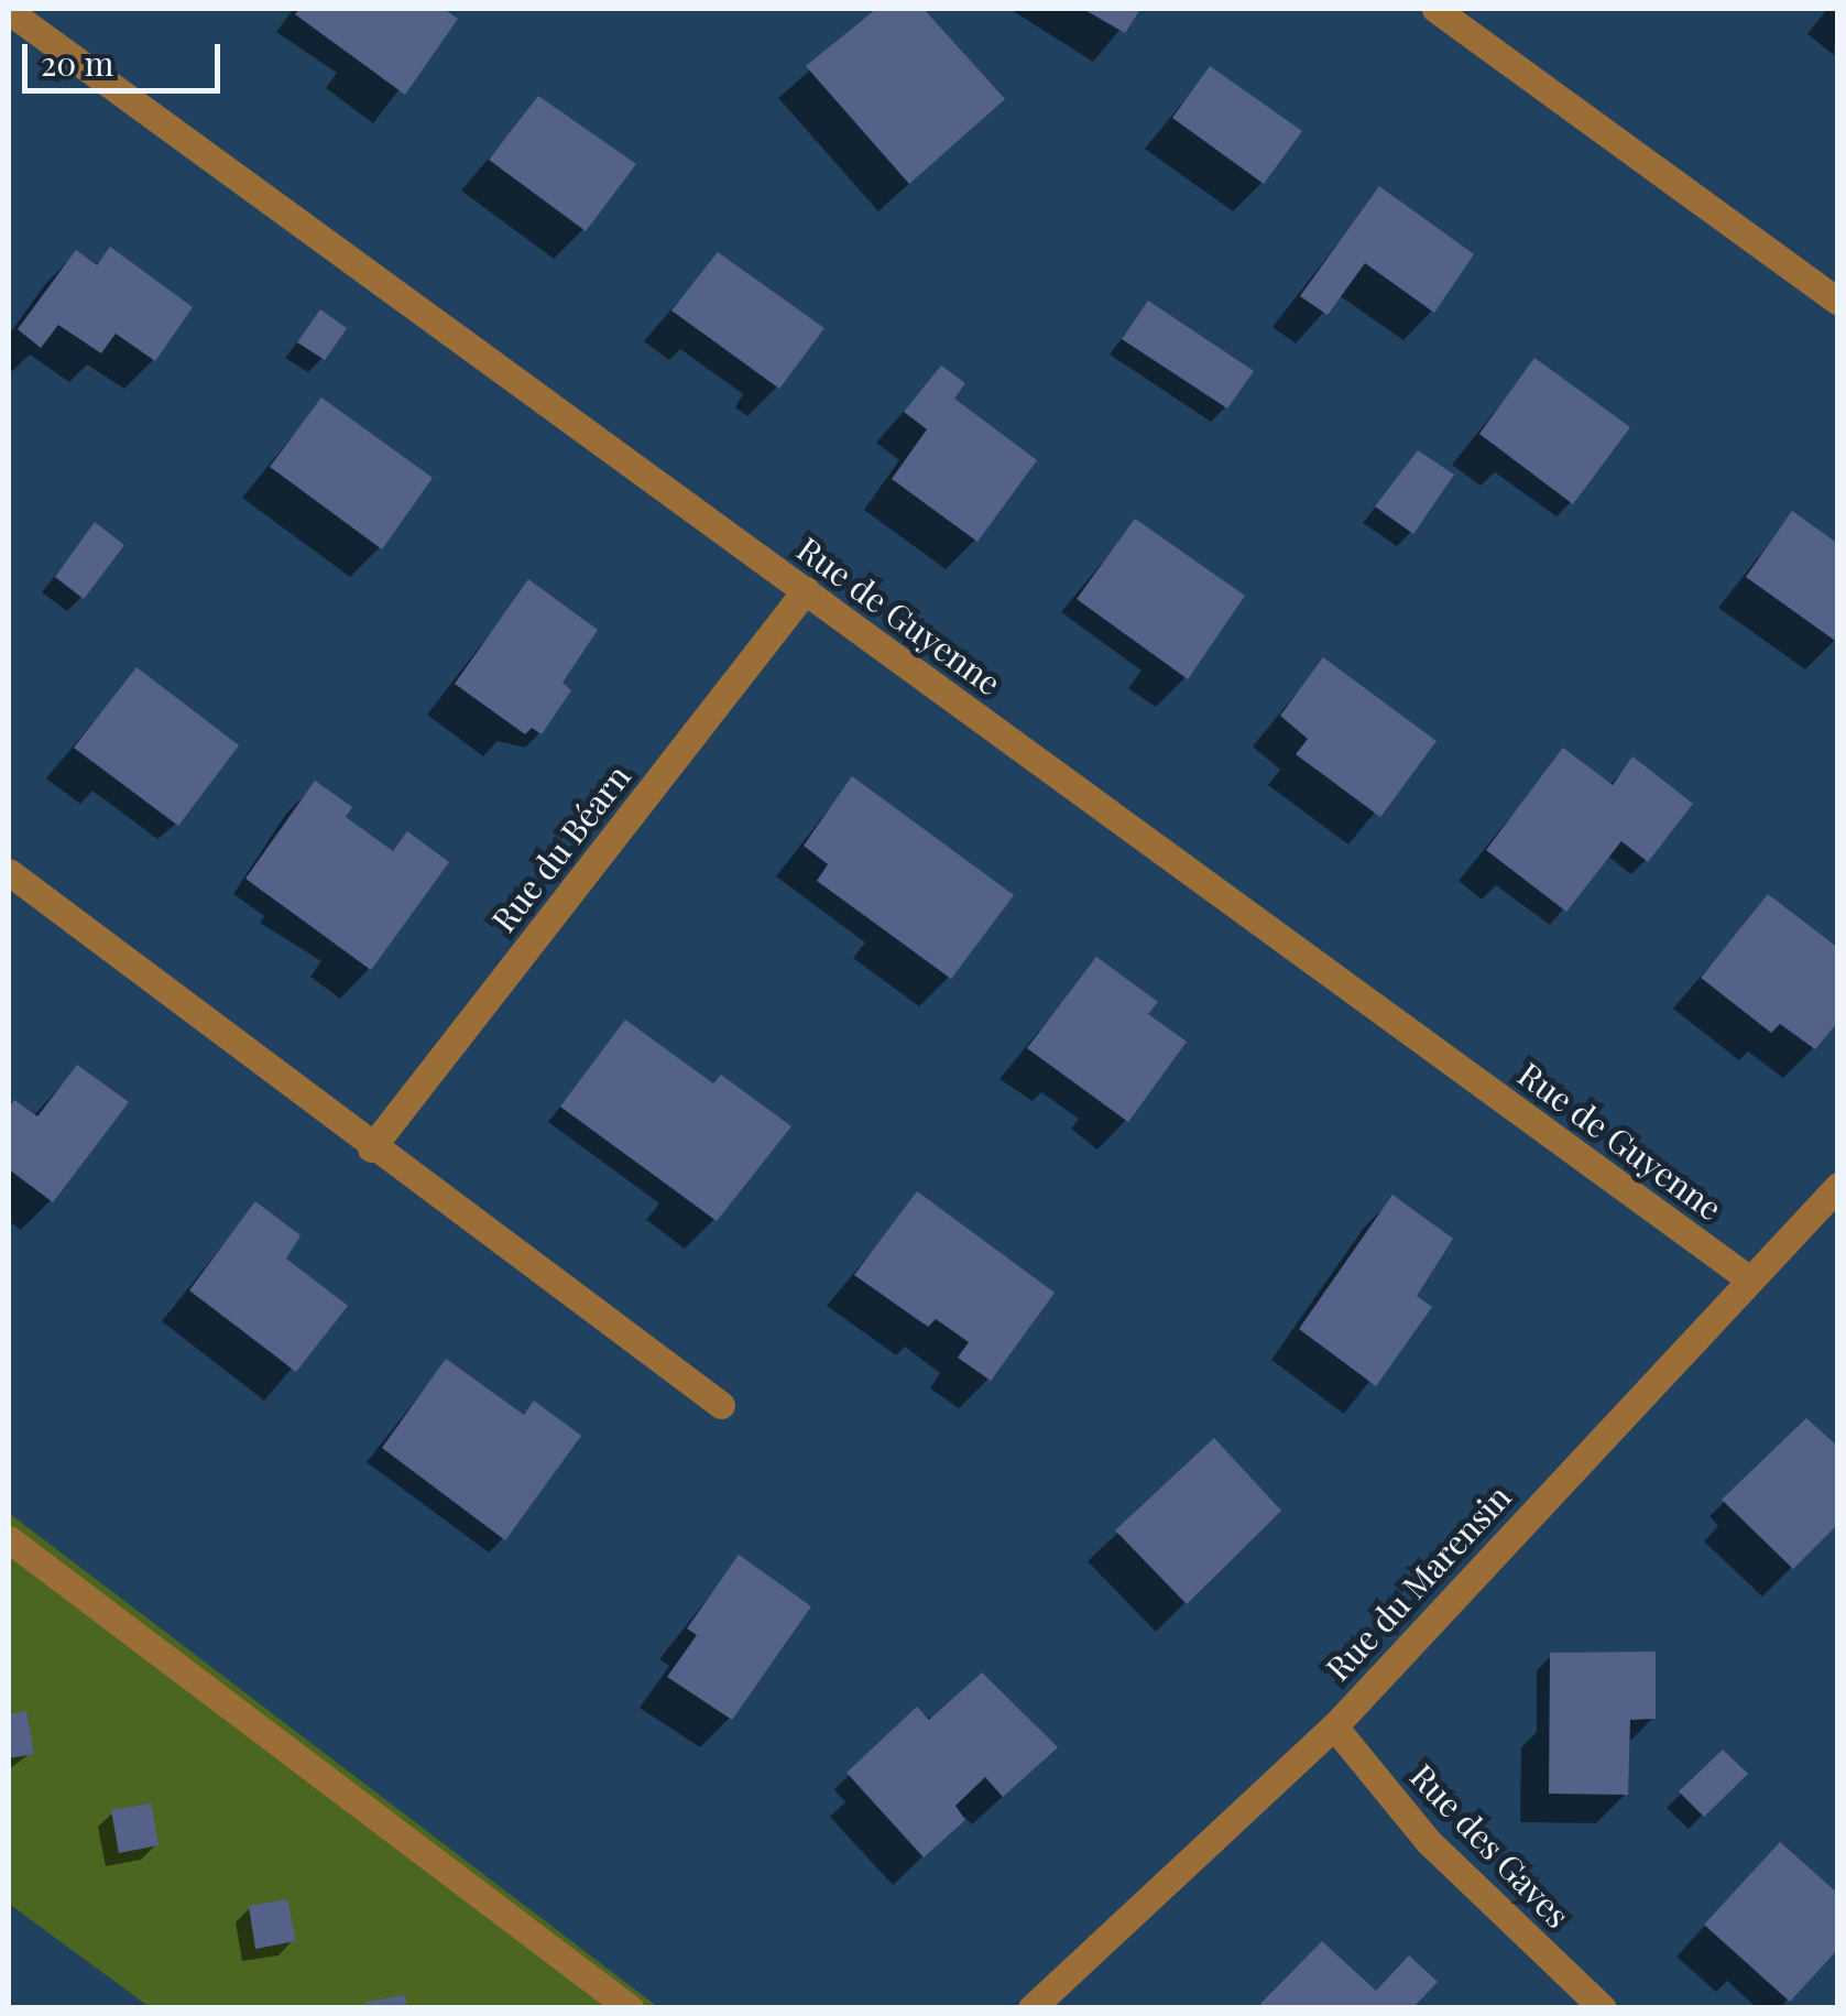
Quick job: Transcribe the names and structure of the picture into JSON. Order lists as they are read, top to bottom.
{
  "streets": {
    "street": [
      "Rue de Guyenne",
      "Rue du Béarn",
      "Rue du Marensin",
      "Rue des Gaves"
    ]
  },
  "crossings": [
    ["Rue de Guyenne", "Rue du Béarn"],
    ["Rue de Guyenne", "Rue du Marensin"],
    ["Rue du Marensin", "Rue des Gaves"]
  ],
  "scale_bar": "20 m"
}
